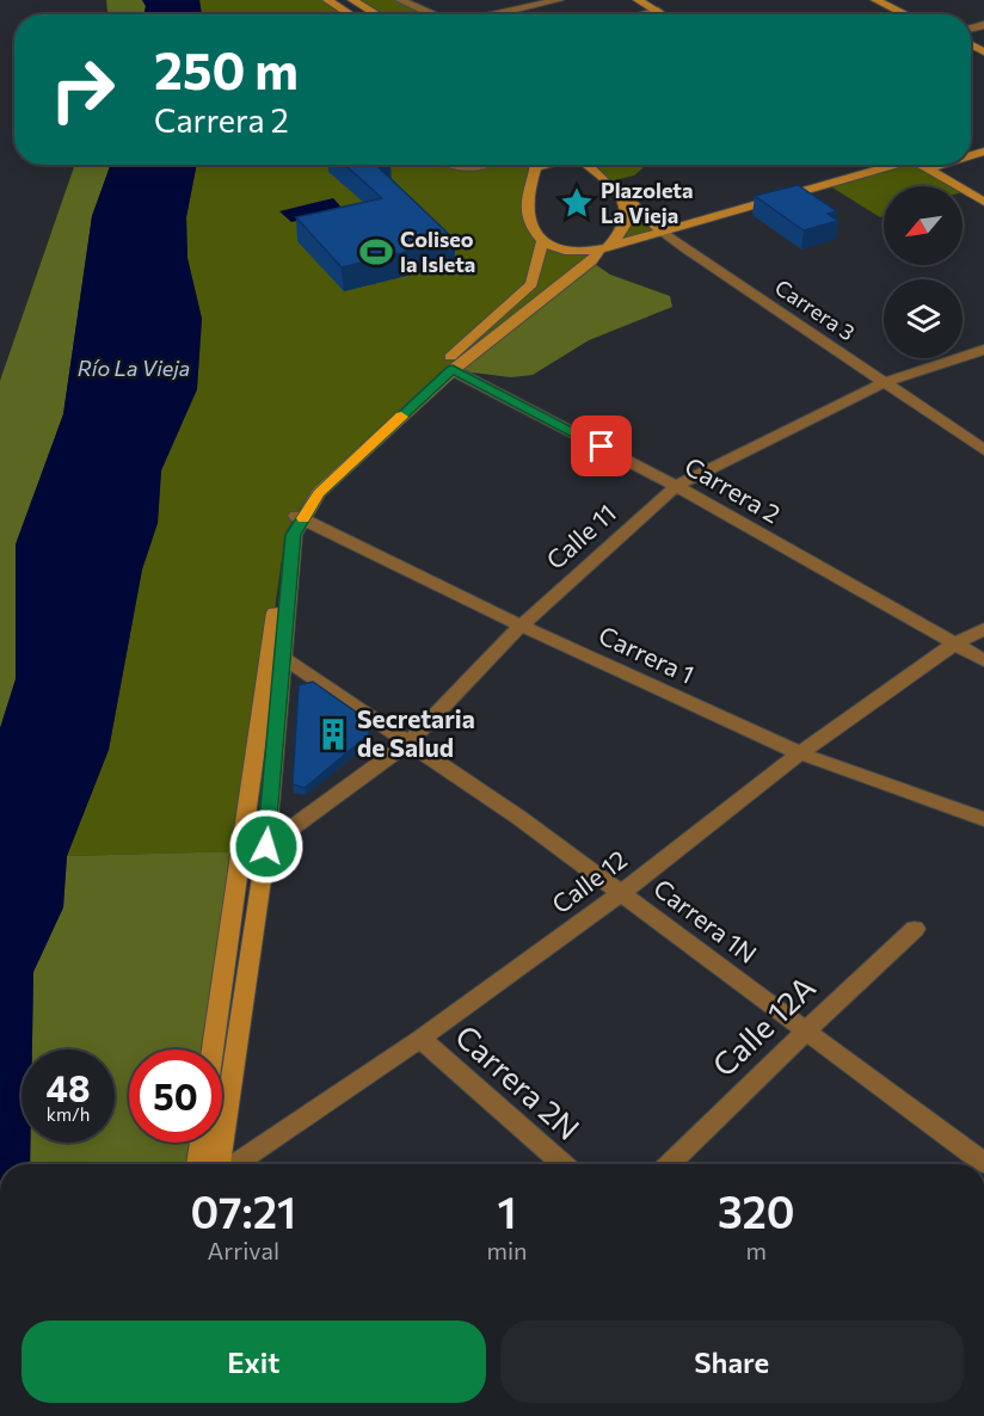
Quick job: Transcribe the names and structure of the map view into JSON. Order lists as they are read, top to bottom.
{
  "streets": {
    "main road": ["Carrera 3"],
    "street": [
      "Carrera 2",
      "Calle 11",
      "Carrera 1",
      "Calle 12",
      "Carrera 1N",
      "Calle 12A",
      "Carrera 2N"
    ]
  },
  "crossings": [
    ["Carrera 3", "Calle 11"],
    ["Carrera 2", "Calle 11"],
    ["Carrera 2", "Calle 12"],
    ["Calle 11", "Carrera 1"],
    ["Calle 11", "Carrera 1N"],
    ["Carrera 1", "Calle 12"],
    ["Calle 12", "Carrera 1N"],
    ["Calle 12", "Carrera 2N"],
    ["Carrera 1N", "Calle 12A"]
  ],
  "water": ["Río La Vieja"],
  "places": {
    "place": ["Plazoleta La Vieja"],
    "sports": ["Coliseo la Isleta"],
    "building": ["Secretaria de Salud"]
  },
  "north": "bottom left",
  "page": {
    "turn": ["250 m", "Carrera 2"],
    "speed": "48 km/h",
    "limit": "50",
    "eta": [
      "07:21",
      "Arrival",
      "1",
      "min",
      "320",
      "m"
    ],
    "buttons": ["Exit", "Share"]
  }
}
